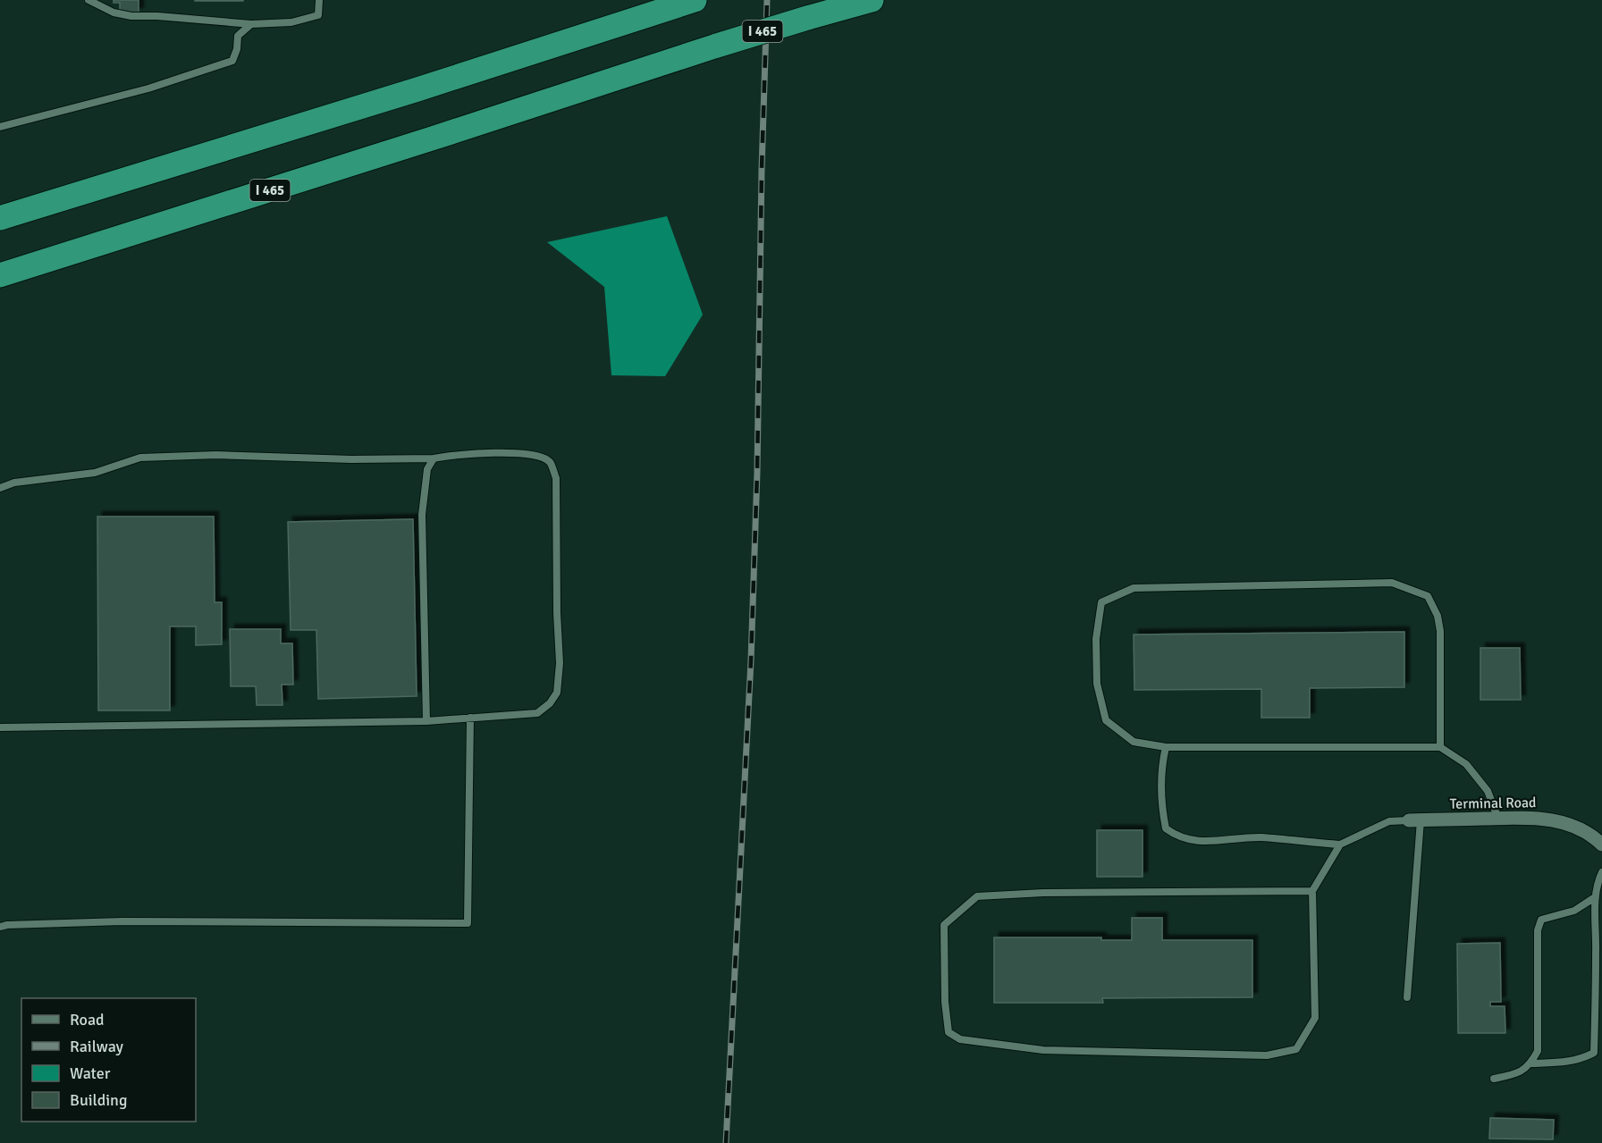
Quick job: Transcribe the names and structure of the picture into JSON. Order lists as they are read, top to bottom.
{
  "streets": {
    "highway": ["I 465"],
    "street": ["Terminal Road"]
  },
  "legend": [
    "Road",
    "Railway",
    "Water",
    "Building"
  ]
}
